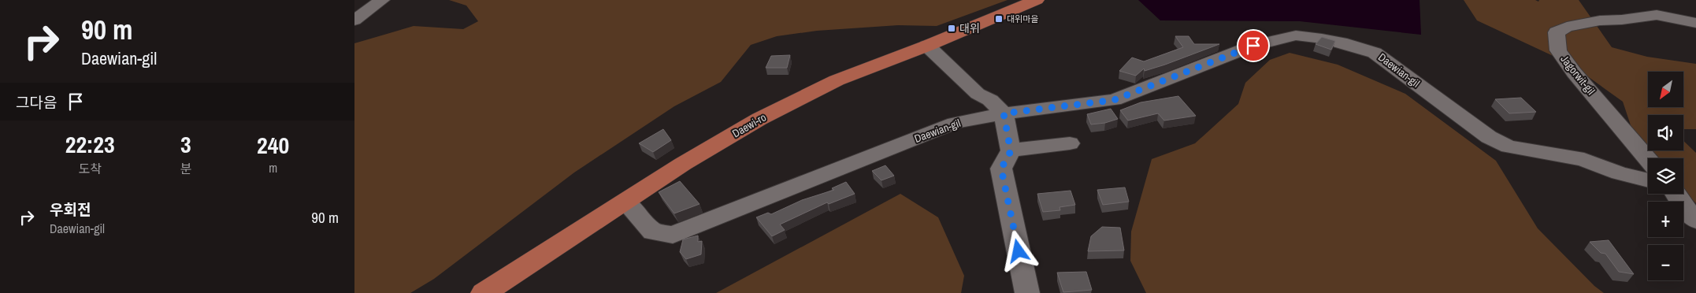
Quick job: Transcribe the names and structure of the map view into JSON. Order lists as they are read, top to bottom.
{
  "streets": {
    "main road": ["Daewi-ro"],
    "street": ["Daewian-gil", "Jagorwit-gil"]
  },
  "crossings": [
    ["Daewian-gil", "Daewi-ro"]
  ],
  "places": {
    "transit": ["대위마을", "대위"]
  },
  "north": "bottom left",
  "page": {
    "turn": ["90 m", "Daewian-gil"],
    "map_buttons": ["+", "−"],
    "then": "그다음",
    "eta": [
      "22:23",
      "도착",
      "3",
      "분",
      "240",
      "m"
    ],
    "list": [
      {
        "name": "우회전",
        "note": "Daewian-gil",
        "value": "90 m"
      }
    ]
  }
}
